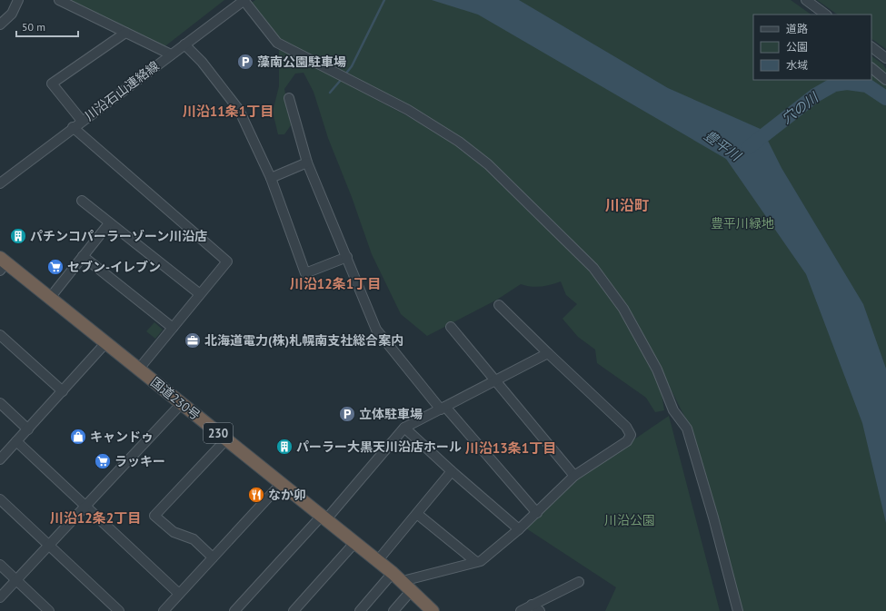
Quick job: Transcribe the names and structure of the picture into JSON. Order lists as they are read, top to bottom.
{
  "streets": {
    "highway": ["国道230号", "230"],
    "street": ["川沿石山連絡線"]
  },
  "districts": [
    "川沿11条1丁目",
    "川沿町",
    "川沿12条1丁目",
    "川沿13条1丁目",
    "川沿12条2丁目"
  ],
  "water": ["穴の川", "豊平川"],
  "parks": ["豊平川緑地", "川沿公園"],
  "places": {
    "parking": ["藻南公園駐車場", "立体駐車場"],
    "building": ["パチンコパーラーゾーン川沿店", "パーラー大黒天川沿店ホール"],
    "supermarket": ["セブン-イレブン", "ラッキー"],
    "office": ["北海道電力(株)札幌南支社総合案内"],
    "shop": ["キャンドゥ"],
    "restaurant": ["なか卯"]
  },
  "legend": ["道路", "公園", "水域"],
  "scale_bar": "50 m"
}
